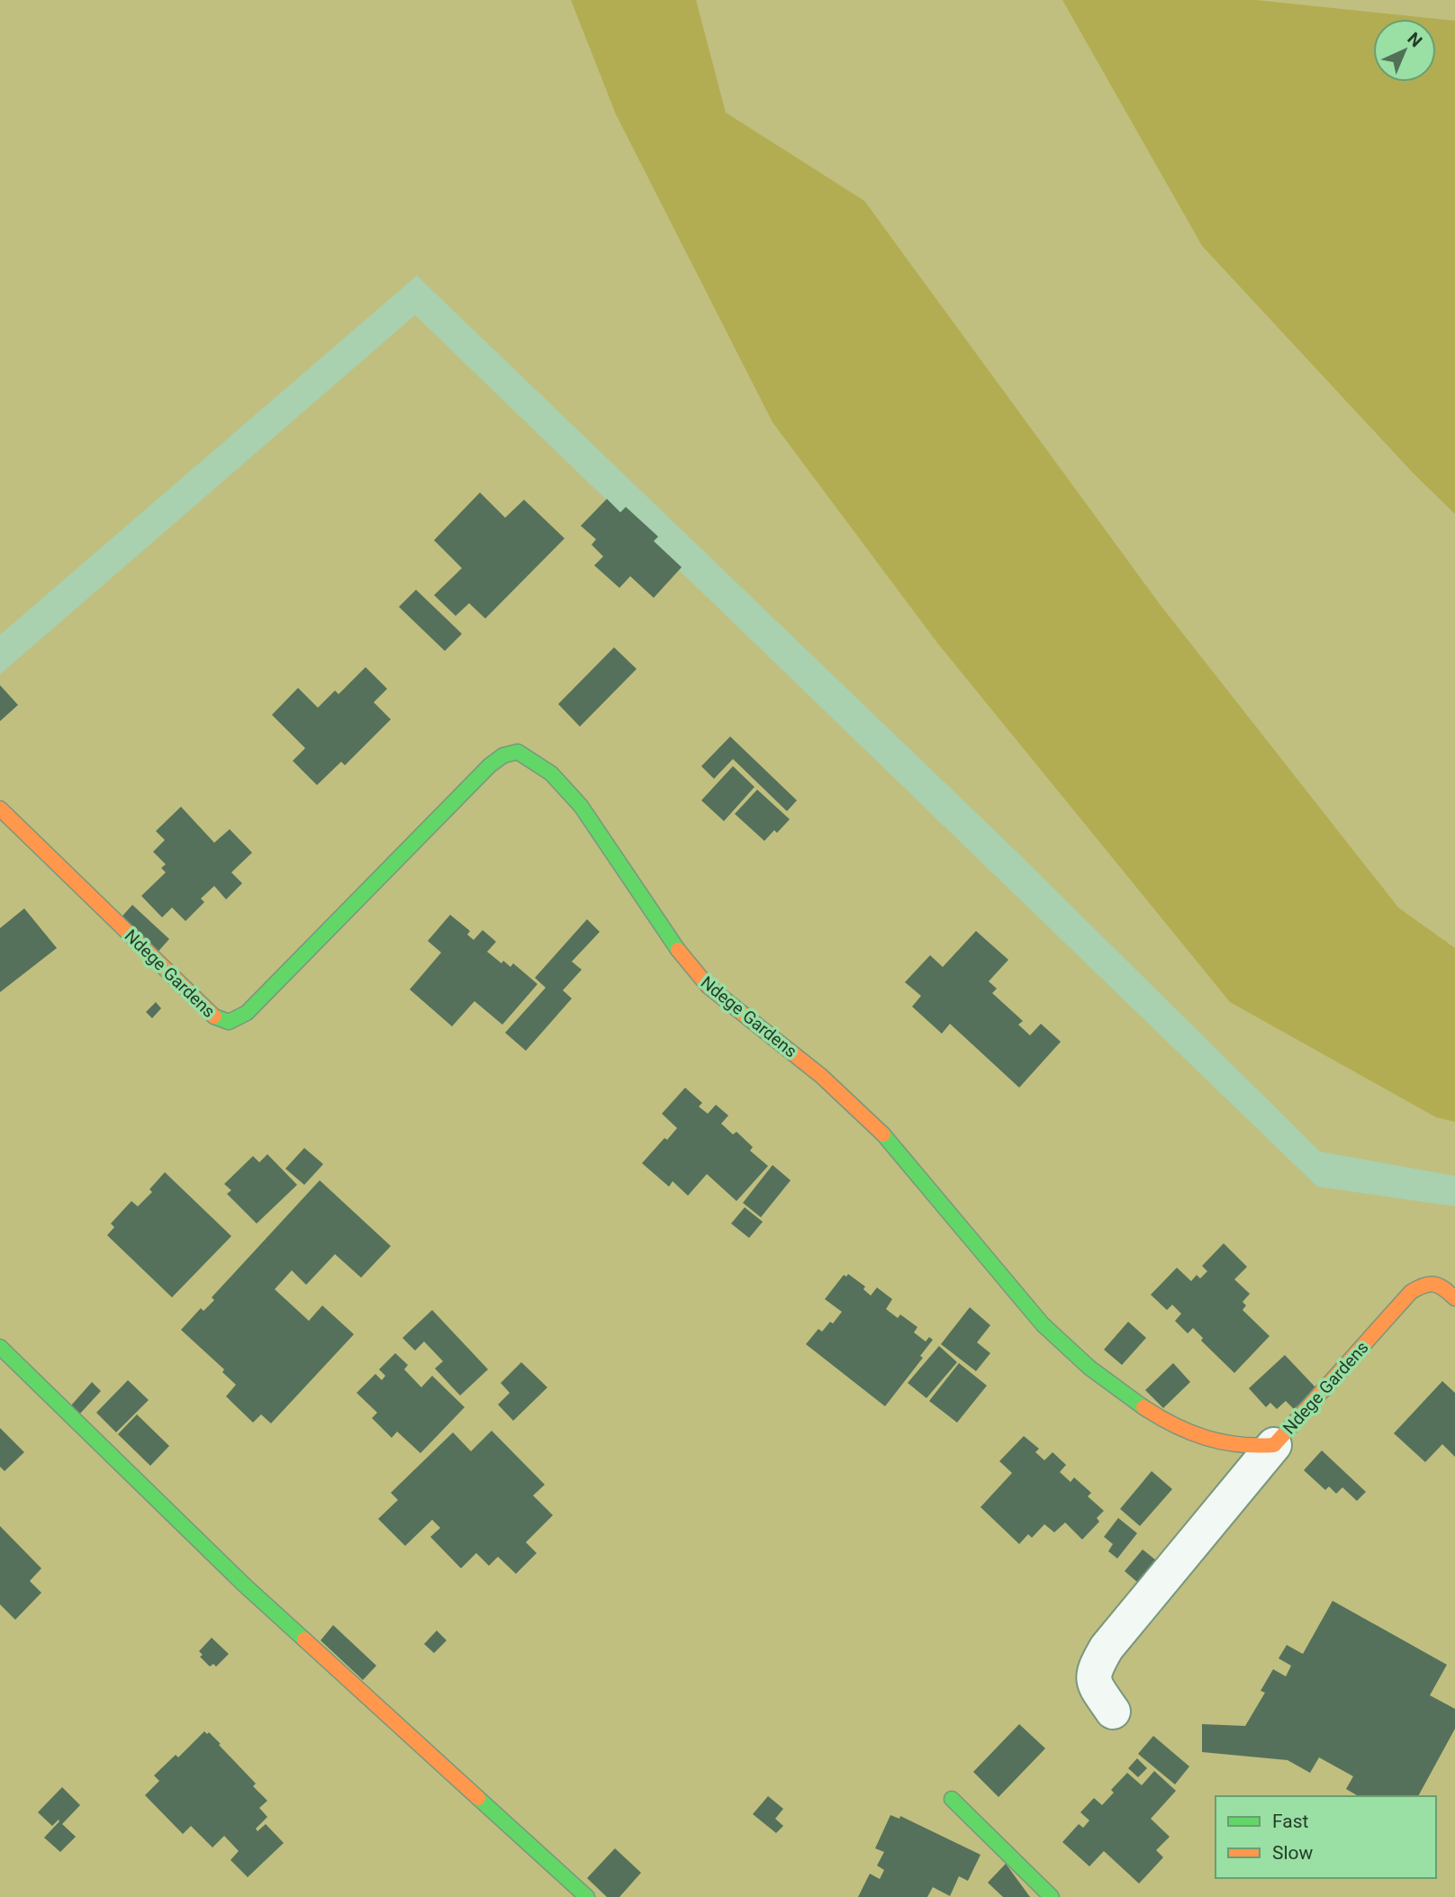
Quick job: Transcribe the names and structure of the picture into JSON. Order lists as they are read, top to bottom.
{
  "streets": {
    "street": ["Ndege Gardens"]
  },
  "legend": ["Fast", "Slow"],
  "north": "top right"
}
